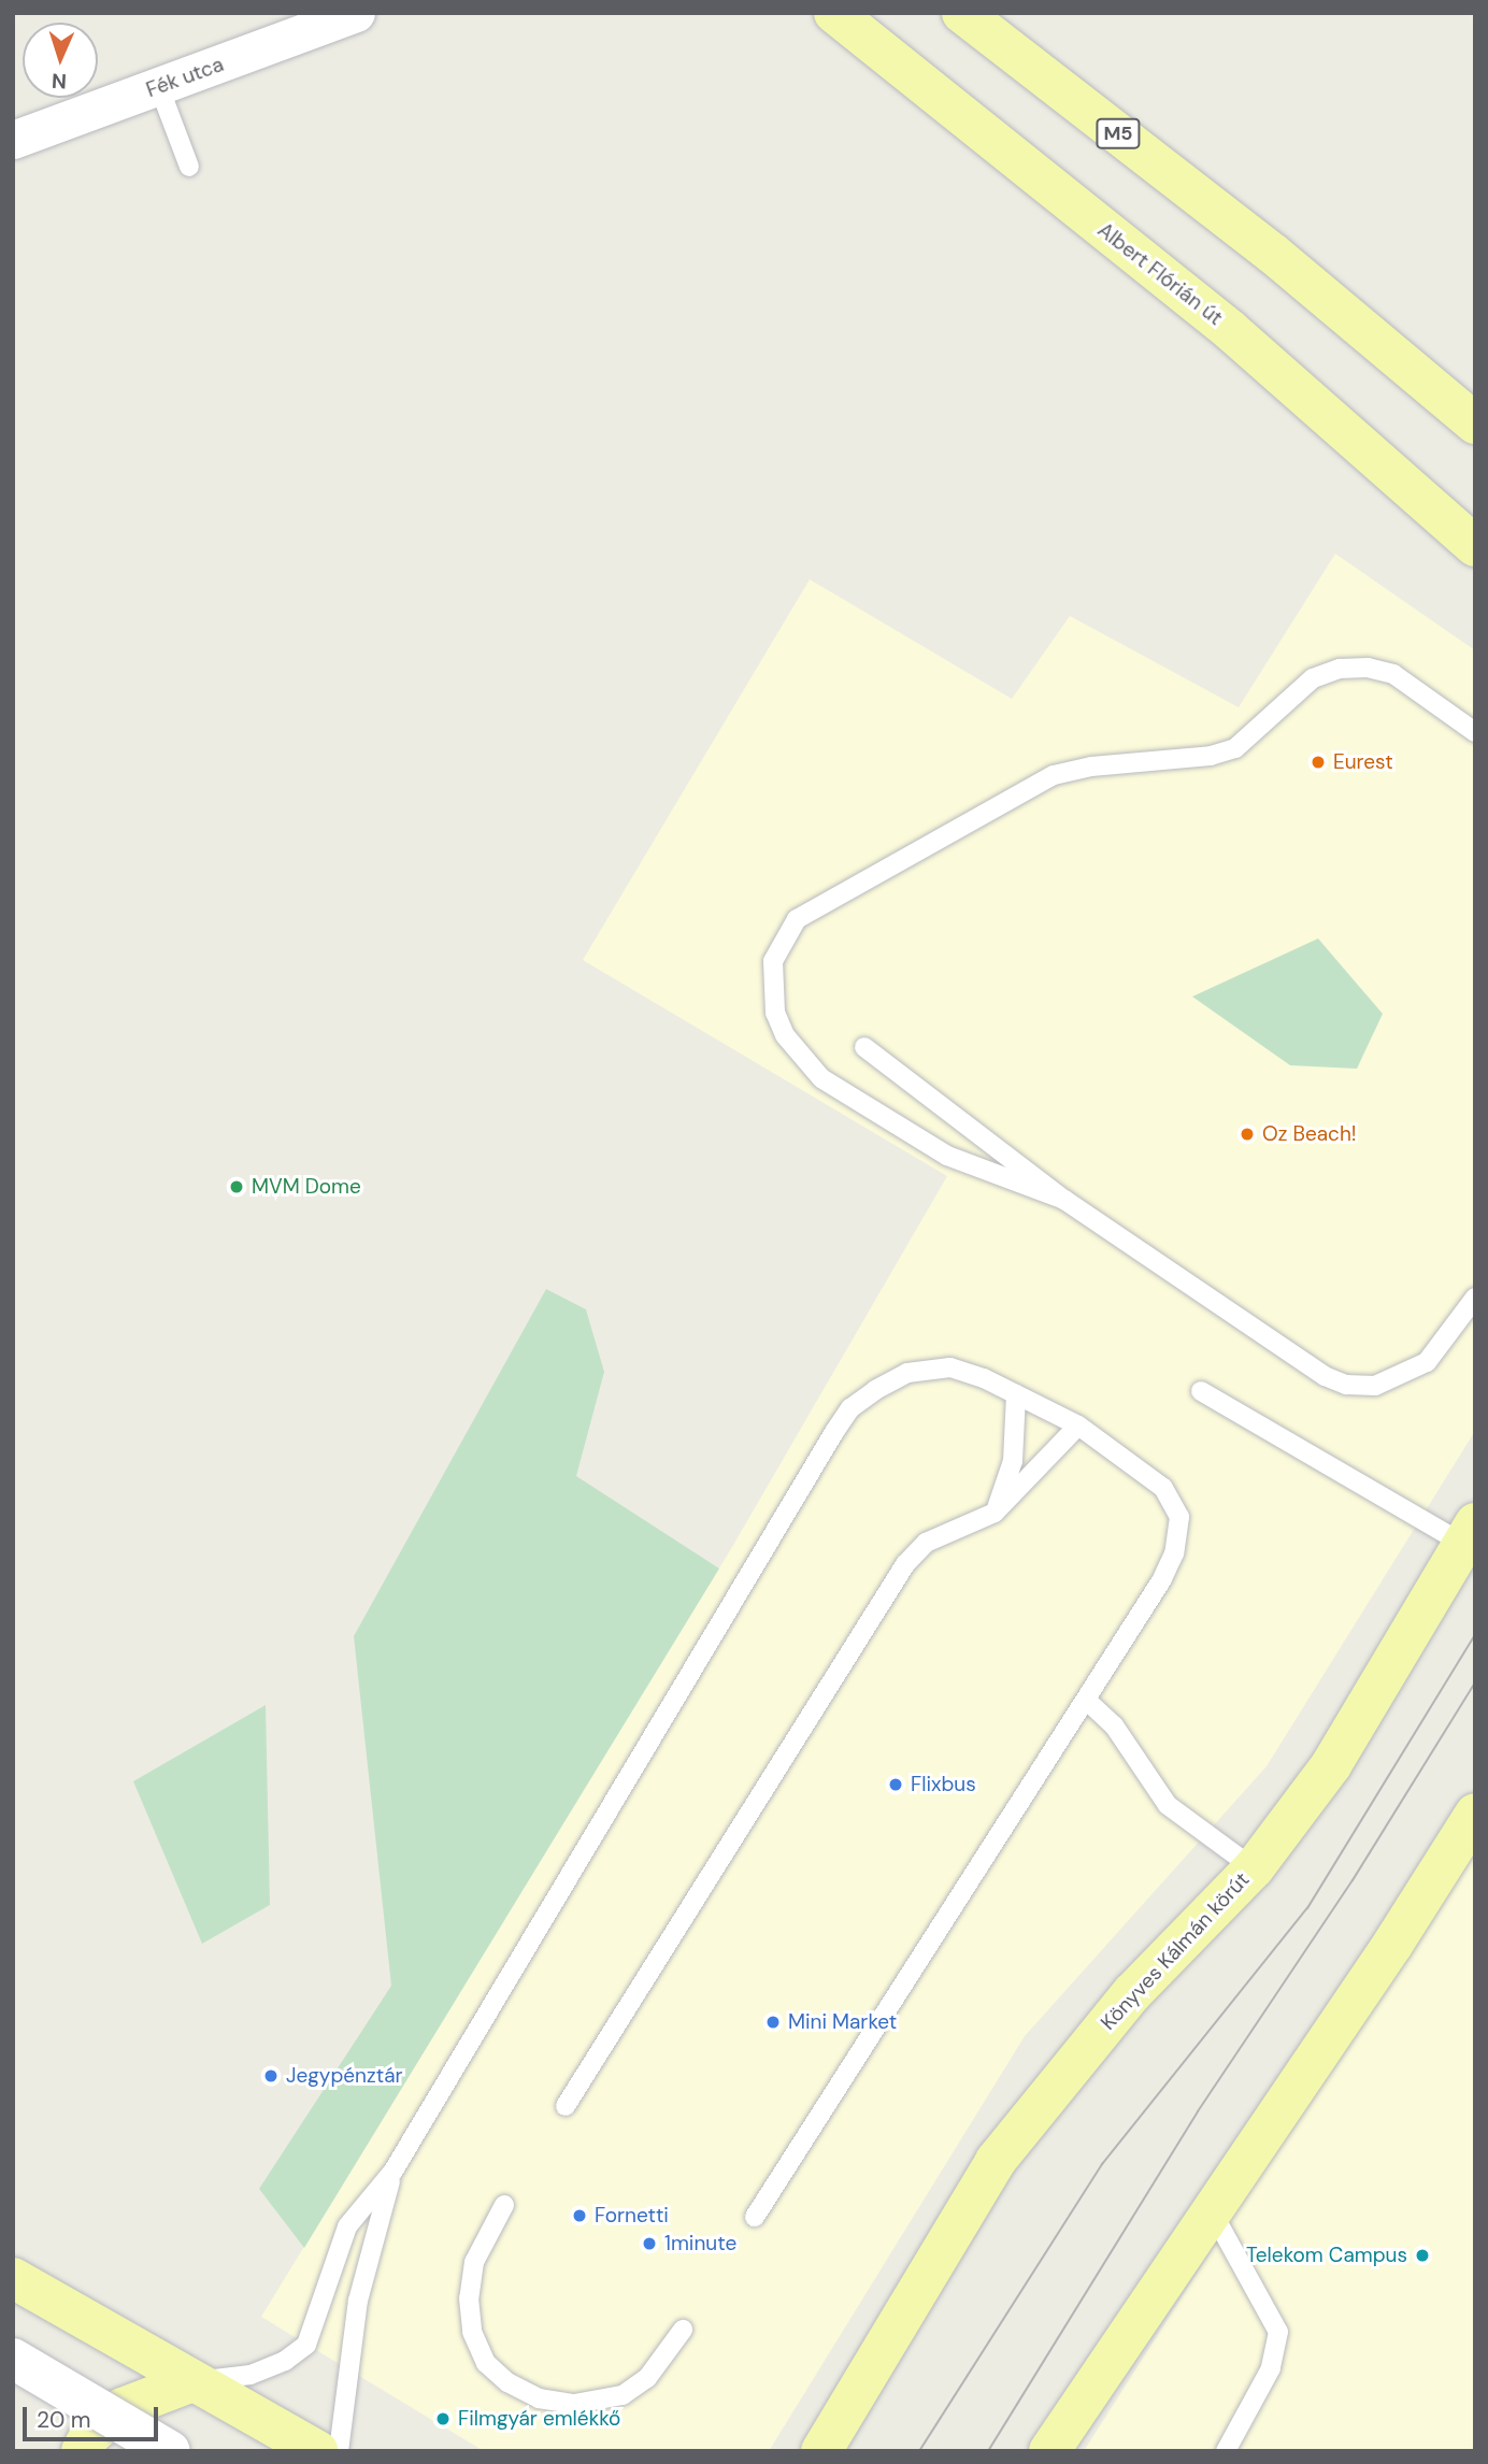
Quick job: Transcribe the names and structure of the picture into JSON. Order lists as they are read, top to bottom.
{
  "streets": {
    "main road": ["M5", "Albert Flórián út", "Könyves Kálmán körút"],
    "street": ["Fék utca"]
  },
  "places": [
    "Eurest",
    "Oz Beach!",
    "MVM Dome",
    "Flixbus",
    "Mini Market",
    "Jegypénztár",
    "Fornetti",
    "1minute",
    "Telekom Campus",
    "Filmgyár emlékkő"
  ],
  "scale_bar": "20 m",
  "north": "bottom"
}
